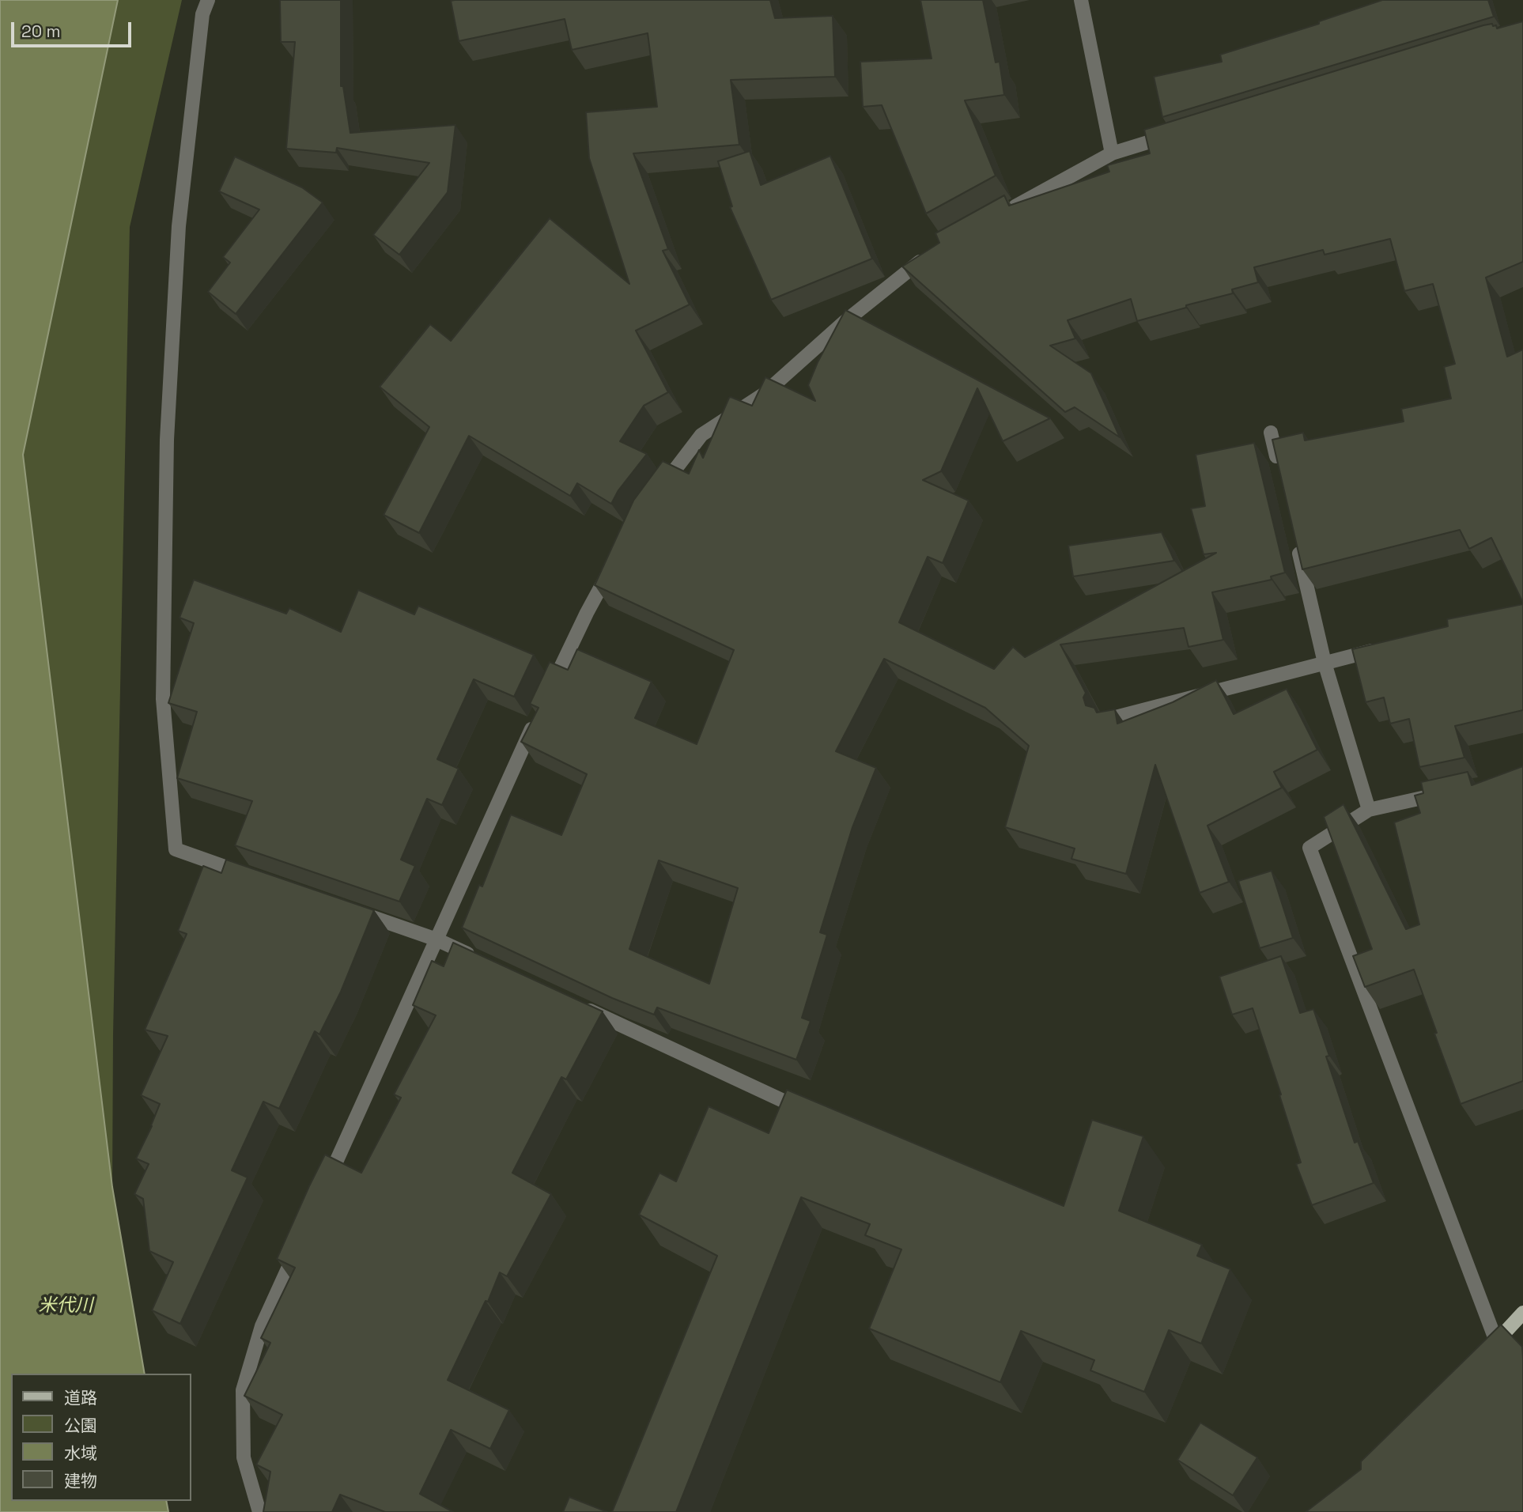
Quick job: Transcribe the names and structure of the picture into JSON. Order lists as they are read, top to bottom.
{
  "water": ["米代川"],
  "legend": [
    "道路",
    "公園",
    "水域",
    "建物"
  ],
  "scale_bar": "20 m"
}
